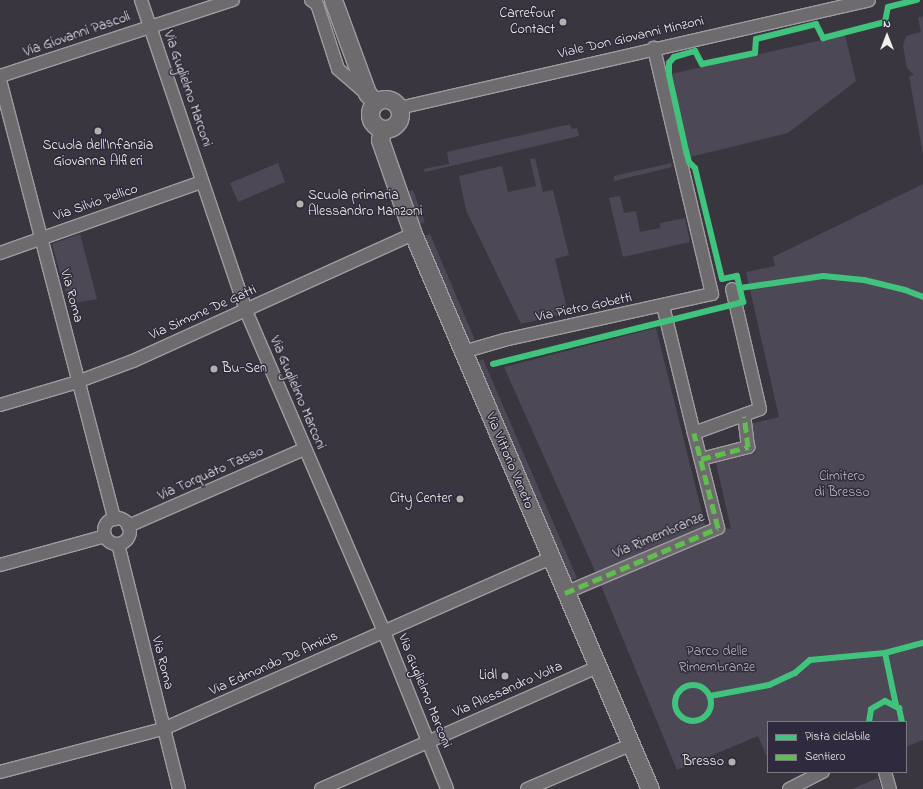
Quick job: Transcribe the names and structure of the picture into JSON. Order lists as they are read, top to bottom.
{
  "streets": {
    "main road": ["Via Vittorio Veneto"],
    "street": [
      "Via Giovanni Pascoli",
      "Viale Don Giovanni Minzoni",
      "Via Guglielmo Marconi",
      "Via Silvio Pellico",
      "Via Roma",
      "Via Pietro Gobetti",
      "Via Simone De Gatti",
      "Via Torquato Tasso",
      "Via Rimembranze",
      "Via Edmondo De Amicis",
      "Via Alessandro Volta"
    ]
  },
  "crossings": [
    ["Via Giovanni Pascoli", "Via Guglielmo Marconi"],
    ["Viale Don Giovanni Minzoni", "Via Pietro Gobetti"],
    ["Viale Don Giovanni Minzoni", "Via Vittorio Veneto"],
    ["Via Guglielmo Marconi", "Via Silvio Pellico"],
    ["Via Guglielmo Marconi", "Via Simone De Gatti"],
    ["Via Guglielmo Marconi", "Via Torquato Tasso"],
    ["Via Guglielmo Marconi", "Via Edmondo De Amicis"],
    ["Via Guglielmo Marconi", "Via Alessandro Volta"],
    ["Via Silvio Pellico", "Via Roma"],
    ["Via Roma", "Via Simone De Gatti"],
    ["Via Roma", "Via Torquato Tasso"],
    ["Via Roma", "Via Edmondo De Amicis"],
    ["Via Pietro Gobetti", "Via Vittorio Veneto"],
    ["Via Pietro Gobetti", "Via Rimembranze"],
    ["Via Simone De Gatti", "Via Vittorio Veneto"],
    ["Via Vittorio Veneto", "Via Rimembranze"],
    ["Via Vittorio Veneto", "Via Edmondo De Amicis"],
    ["Via Vittorio Veneto", "Via Alessandro Volta"]
  ],
  "parks": ["Cimitero di Bresso", "Parco delle Rimembranze"],
  "places": [
    "Carrefour Contact",
    "Scuola dell'Infanzia Giovanna Alfieri",
    "Scuola primaria Alessandro Manzoni",
    "Bu-Sen",
    "City Center",
    "Lidl",
    "Bresso"
  ],
  "legend": ["Pista ciclabile", "Sentiero"],
  "north": "top"
}
